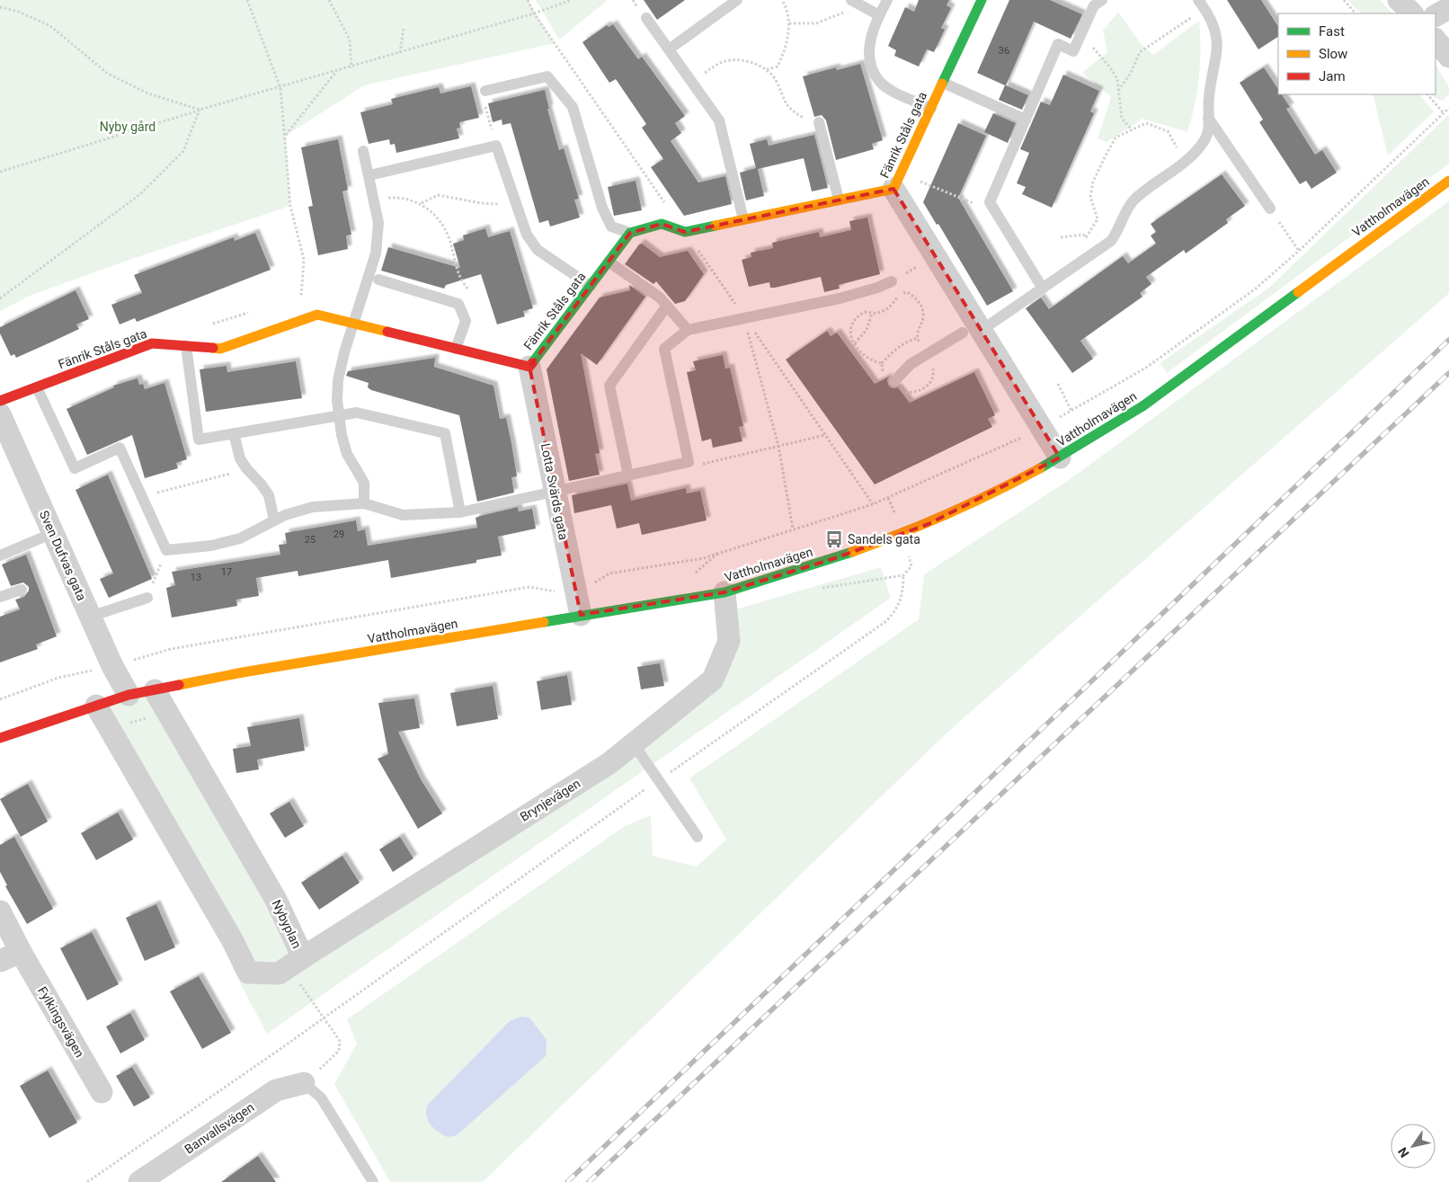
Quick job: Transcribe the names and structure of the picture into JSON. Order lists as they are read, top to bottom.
{
  "streets": {
    "main road": ["Fänrik Ståls gata", "Vattholmavägen"],
    "street": [
      "Lotta Svärds gata",
      "Sven Dufvas gata",
      "Brynjevägen",
      "Nybyplan",
      "Fylkingsvägen",
      "Banvallsvägen"
    ]
  },
  "crossings": [
    ["Fänrik Ståls gata", "Lotta Svärds gata"],
    ["Vattholmavägen", "Lotta Svärds gata"],
    ["Vattholmavägen", "Sven Dufvas gata"],
    ["Vattholmavägen", "Brynjevägen"],
    ["Vattholmavägen", "Nybyplan"],
    ["Brynjevägen", "Nybyplan"]
  ],
  "parks": ["Nyby gård"],
  "places": {
    "bus stop": ["Sandels gata"]
  },
  "house_numbers": [
    "36",
    "29",
    "25",
    "17",
    "13"
  ],
  "legend": ["Fast", "Slow", "Jam"],
  "north": "bottom left"
}
